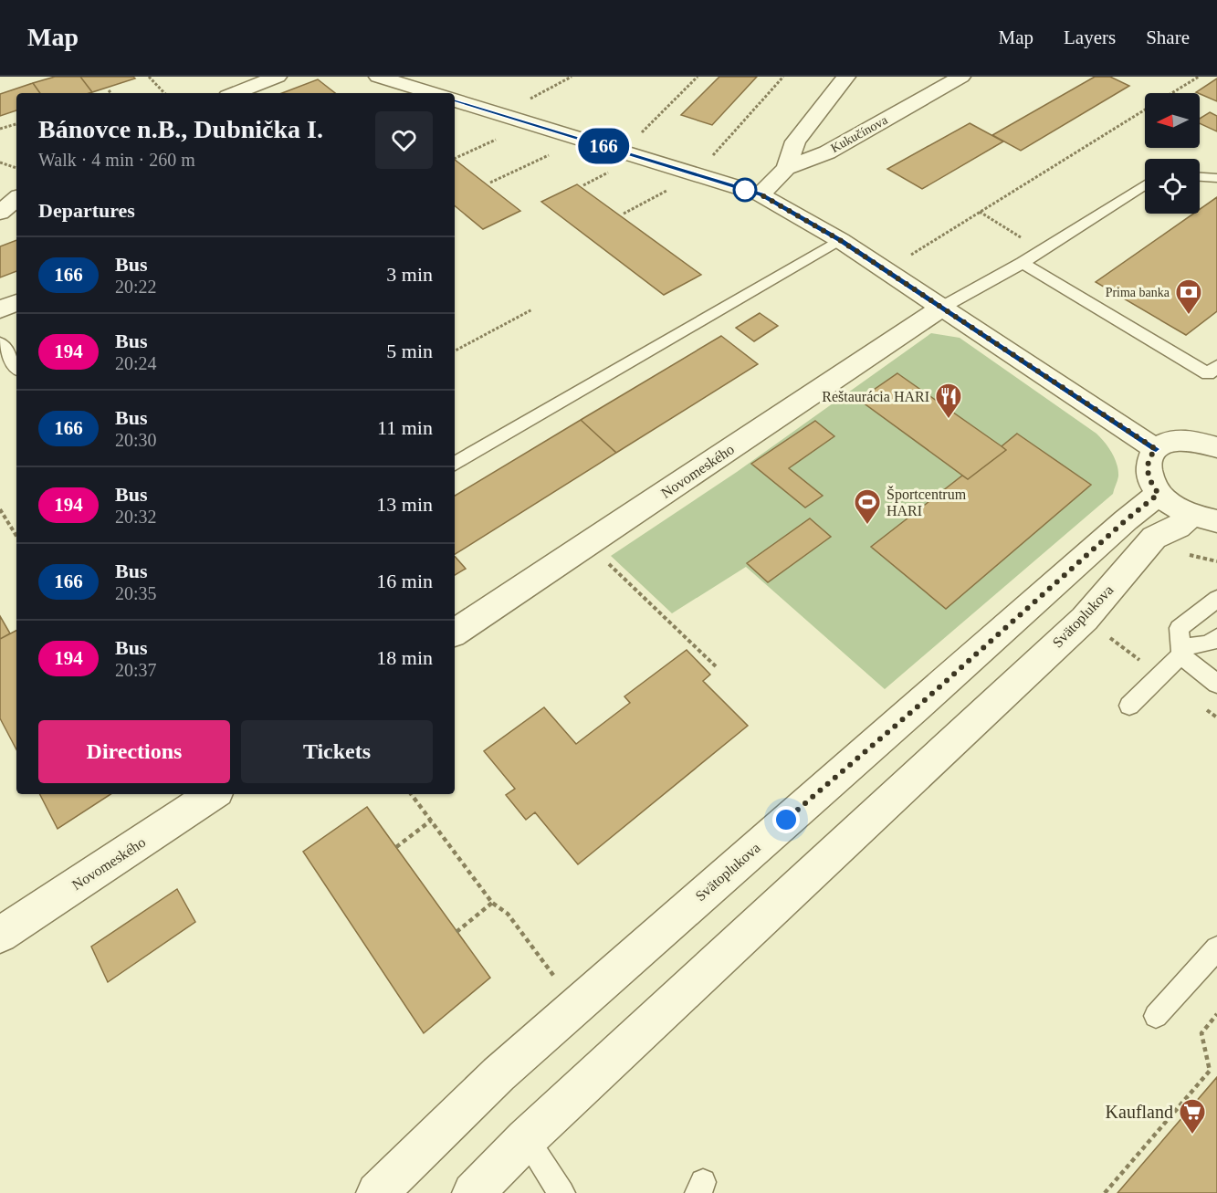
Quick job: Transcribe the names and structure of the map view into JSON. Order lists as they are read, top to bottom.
{
  "streets": {
    "street": ["Kukučínova", "Novomeského", "Svätoplukova"]
  },
  "places": {
    "bank": ["Prima banka"],
    "restaurant": ["Reštaurácia HARI"],
    "sports": ["Športcentrum HARI"],
    "supermarket": ["Kaufland"]
  },
  "lines": ["bus line 166"],
  "north": "left",
  "page": {
    "header": "Map",
    "nav": ["Map", "Layers", "Share"],
    "on_map": "166",
    "heading": [
      ["Bánovce n.B., Dubnička I.", "Walk · 4 min · 260 m"],
      "Departures"
    ],
    "list": [
      {
        "mark": "166",
        "name": "Bus",
        "note": "20:22",
        "value": "3 min"
      },
      {
        "mark": "194",
        "name": "Bus",
        "note": "20:24",
        "value": "5 min"
      },
      {
        "mark": "166",
        "name": "Bus",
        "note": "20:30",
        "value": "11 min"
      },
      {
        "mark": "194",
        "name": "Bus",
        "note": "20:32",
        "value": "13 min"
      },
      {
        "mark": "166",
        "name": "Bus",
        "note": "20:35",
        "value": "16 min"
      },
      {
        "mark": "194",
        "name": "Bus",
        "note": "20:37",
        "value": "18 min"
      }
    ],
    "buttons": ["Directions", "Tickets"]
  }
}
